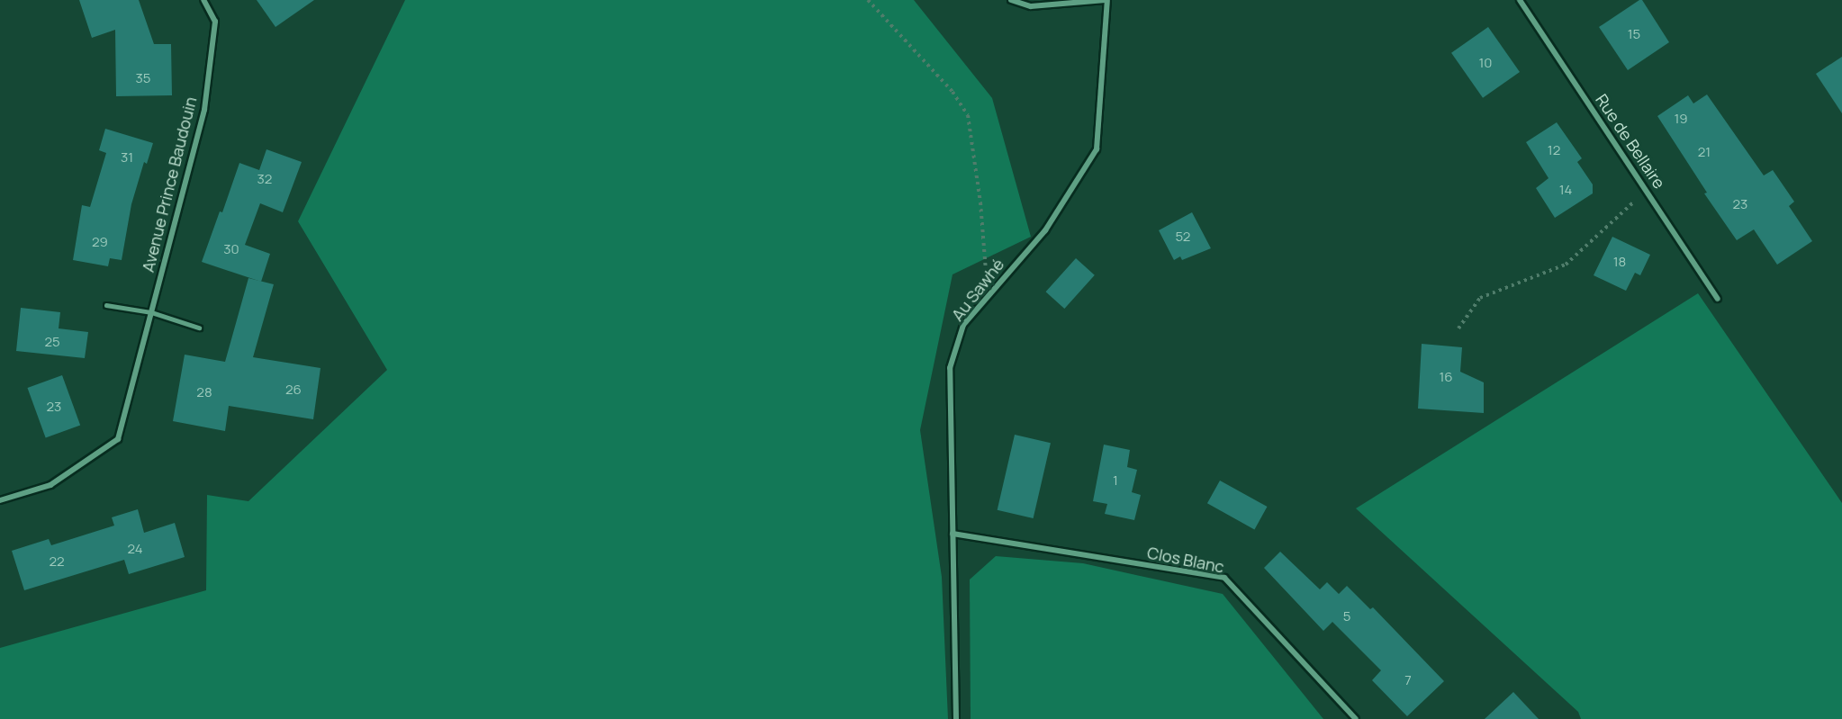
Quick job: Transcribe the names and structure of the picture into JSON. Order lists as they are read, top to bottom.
{
  "streets": {
    "street": [
      "Rue de Bellaire",
      "Avenue Prince Baudouin",
      "Au Sawhé",
      "Clos Blanc"
    ]
  },
  "crossings": [
    ["Au Sawhé", "Clos Blanc"]
  ],
  "house_numbers": [
    "15",
    "10",
    "35",
    "19",
    "12",
    "21",
    "31",
    "32",
    "14",
    "23",
    "52",
    "29",
    "30",
    "18",
    "25",
    "16",
    "26",
    "28",
    "23",
    "1",
    "24",
    "22",
    "5",
    "7"
  ]
}
